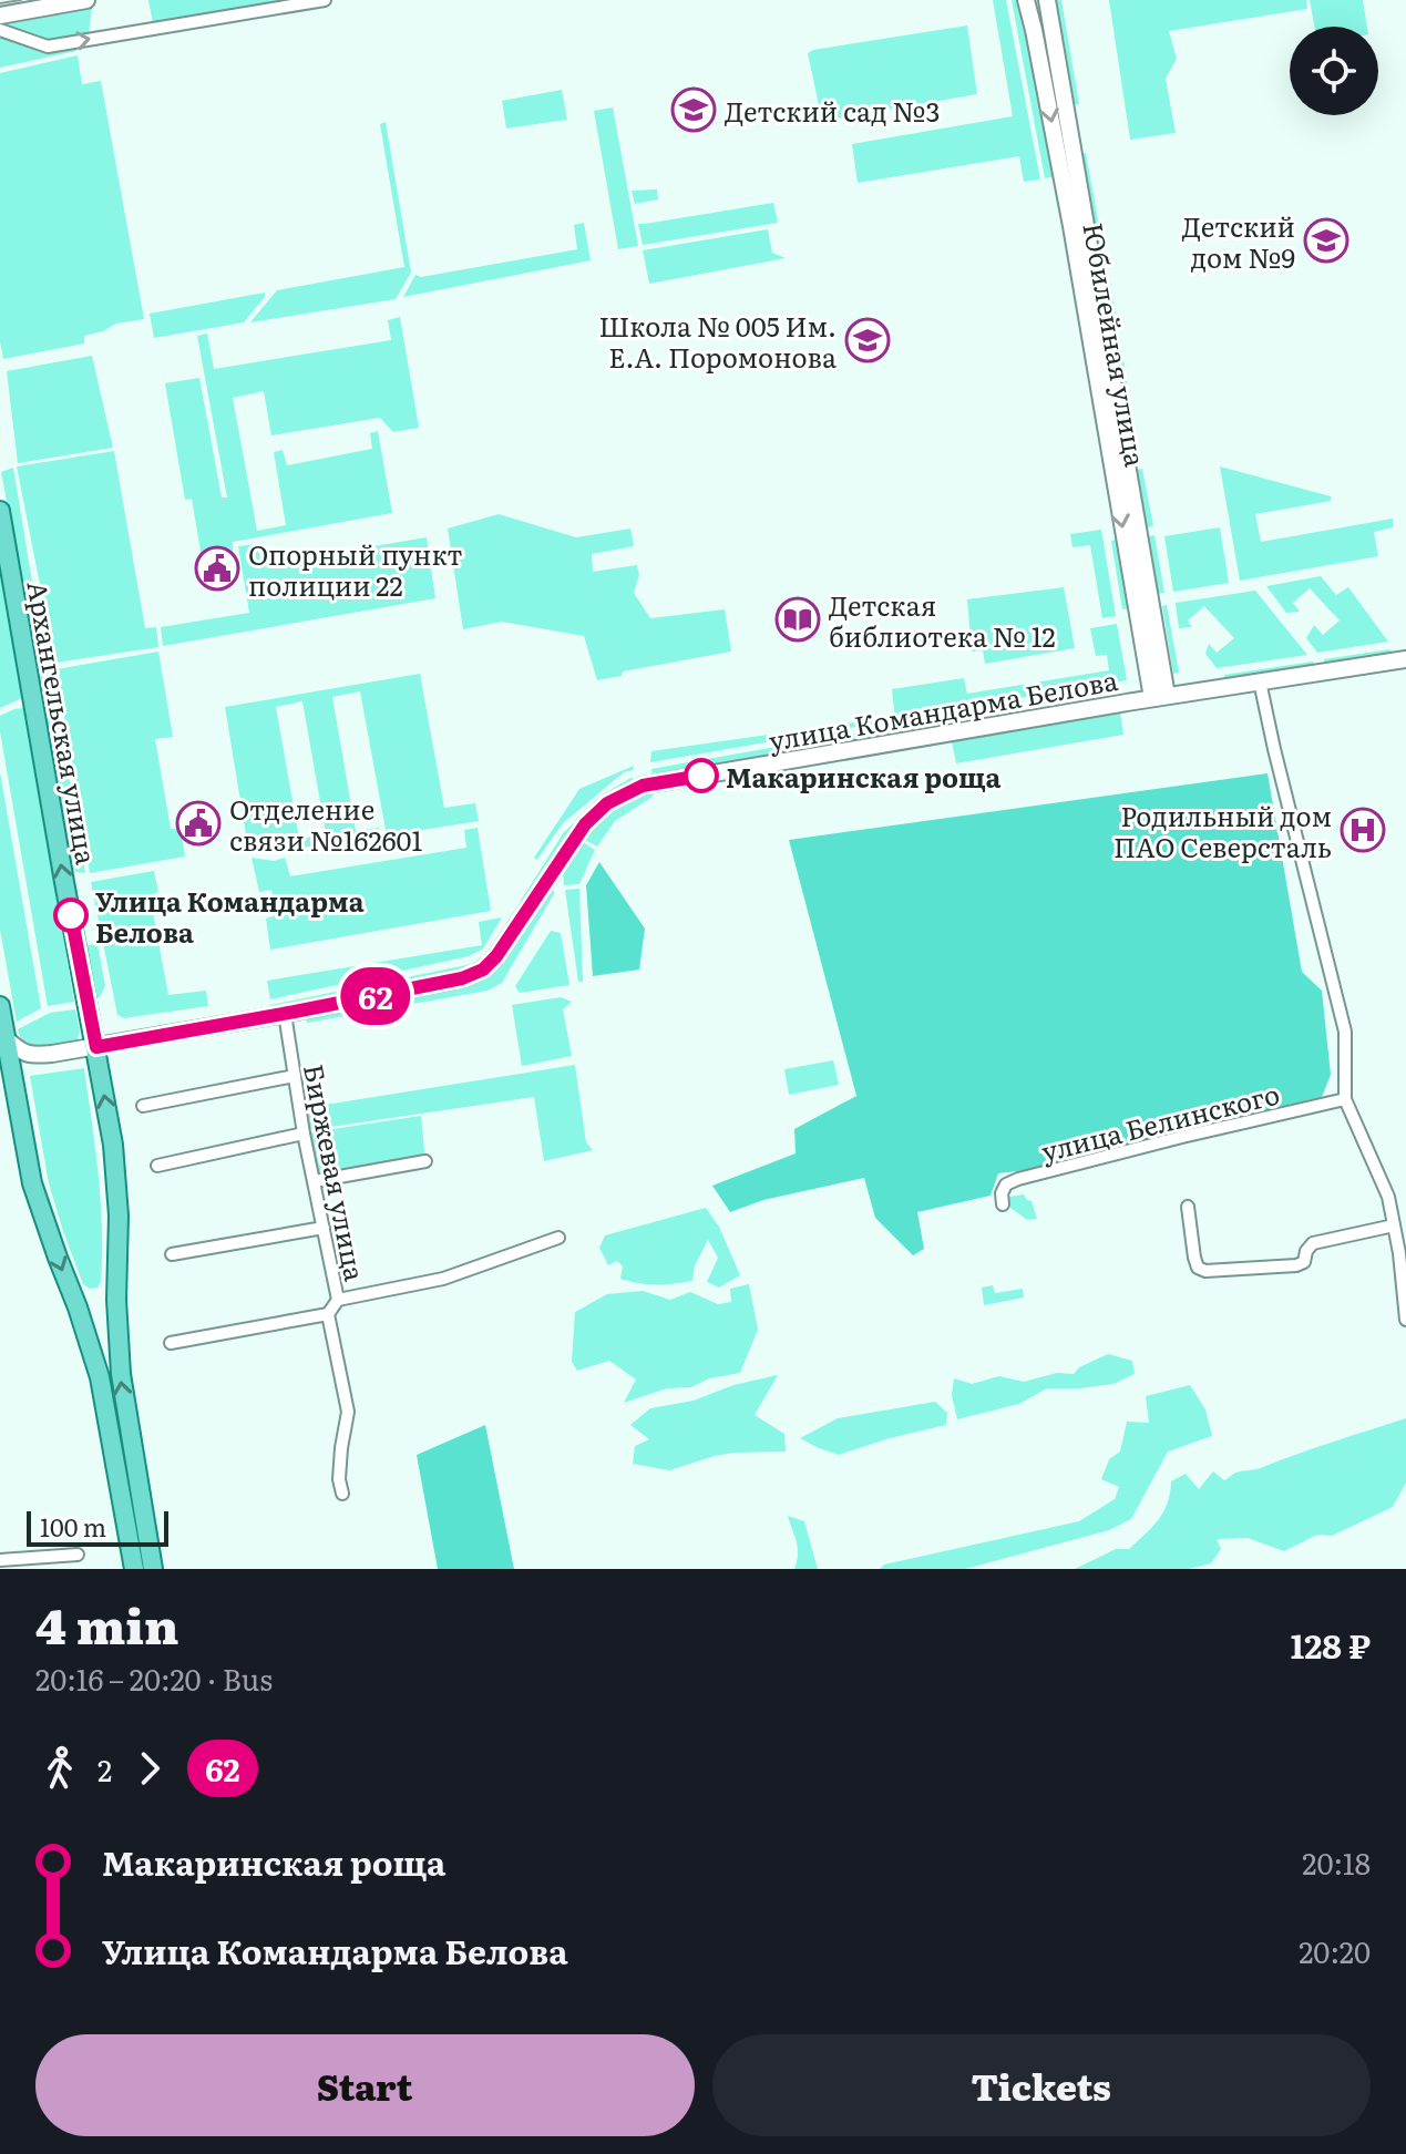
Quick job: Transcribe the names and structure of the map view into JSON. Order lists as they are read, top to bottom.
{
  "streets": {
    "main road": ["Юбилейная улица", "улица Командарма Белова", "Архангельская улица"],
    "street": ["улица Белинского", "Биржевая улица"]
  },
  "crossings": [
    ["Юбилейная улица", "улица Командарма Белова"],
    ["улица Командарма Белова", "Архангельская улица"],
    ["улица Командарма Белова", "Биржевая улица"]
  ],
  "places": {
    "school or university": ["Детский сад №3", "Детский дом №9", "Школа № 005 Им. Е.А. Поромонова"],
    "public building": ["Опорный пункт полиции 22", "Отделение связи №162601"],
    "library": ["Детская библиотека № 12"],
    "other": ["Макаринская роща", "Улица Командарма Белова"],
    "hospital": ["Родильный дом ПАО Северсталь"]
  },
  "lines": ["bus line 62"],
  "scale_bar": "100 m",
  "page": {
    "on_map": "62",
    "scale": "100 m",
    "heading": ["4 min", "20:16 – 20:20 · Bus", "128 ₽"],
    "legs": ["2", "62"],
    "list": [
      {
        "name": "Макаринская роща",
        "value": "20:18"
      },
      {
        "name": "Улица Командарма Белова",
        "value": "20:20"
      }
    ],
    "buttons": ["Start", "Tickets"]
  }
}
